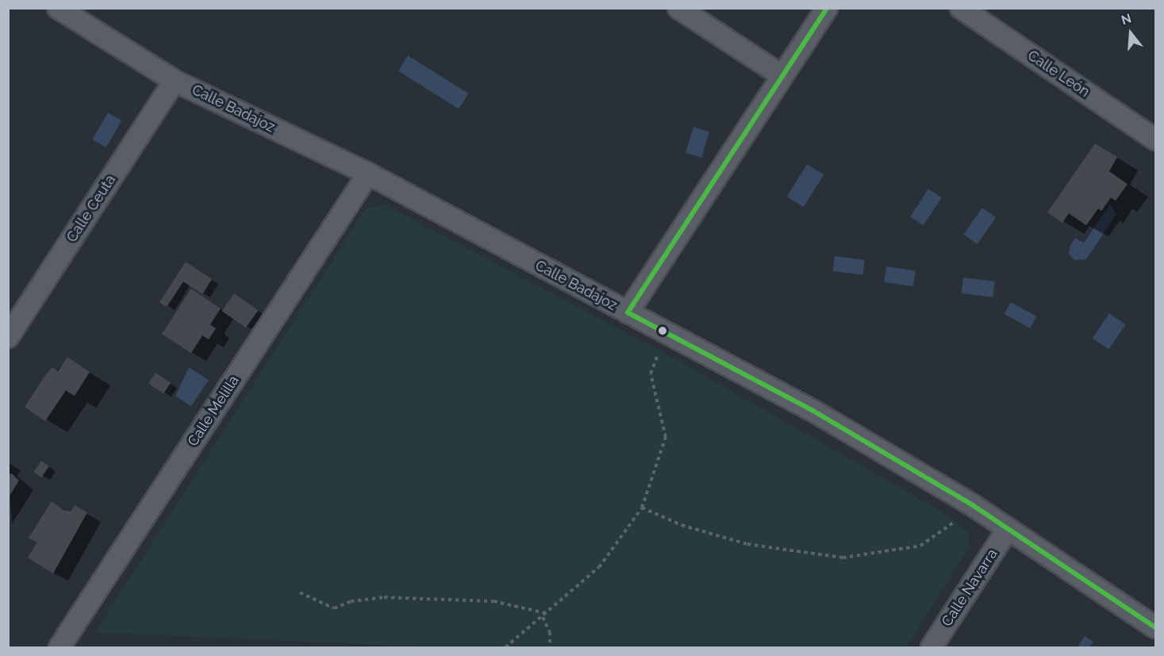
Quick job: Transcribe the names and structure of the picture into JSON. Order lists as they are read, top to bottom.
{
  "streets": {
    "street": [
      "Calle León",
      "Calle Badajoz",
      "Calle Ceuta",
      "Calle Melilla",
      "Calle Navarra"
    ]
  },
  "crossings": [
    ["Calle Badajoz", "Calle Ceuta"],
    ["Calle Badajoz", "Calle Melilla"],
    ["Calle Badajoz", "Calle Navarra"]
  ],
  "north": "top"
}
